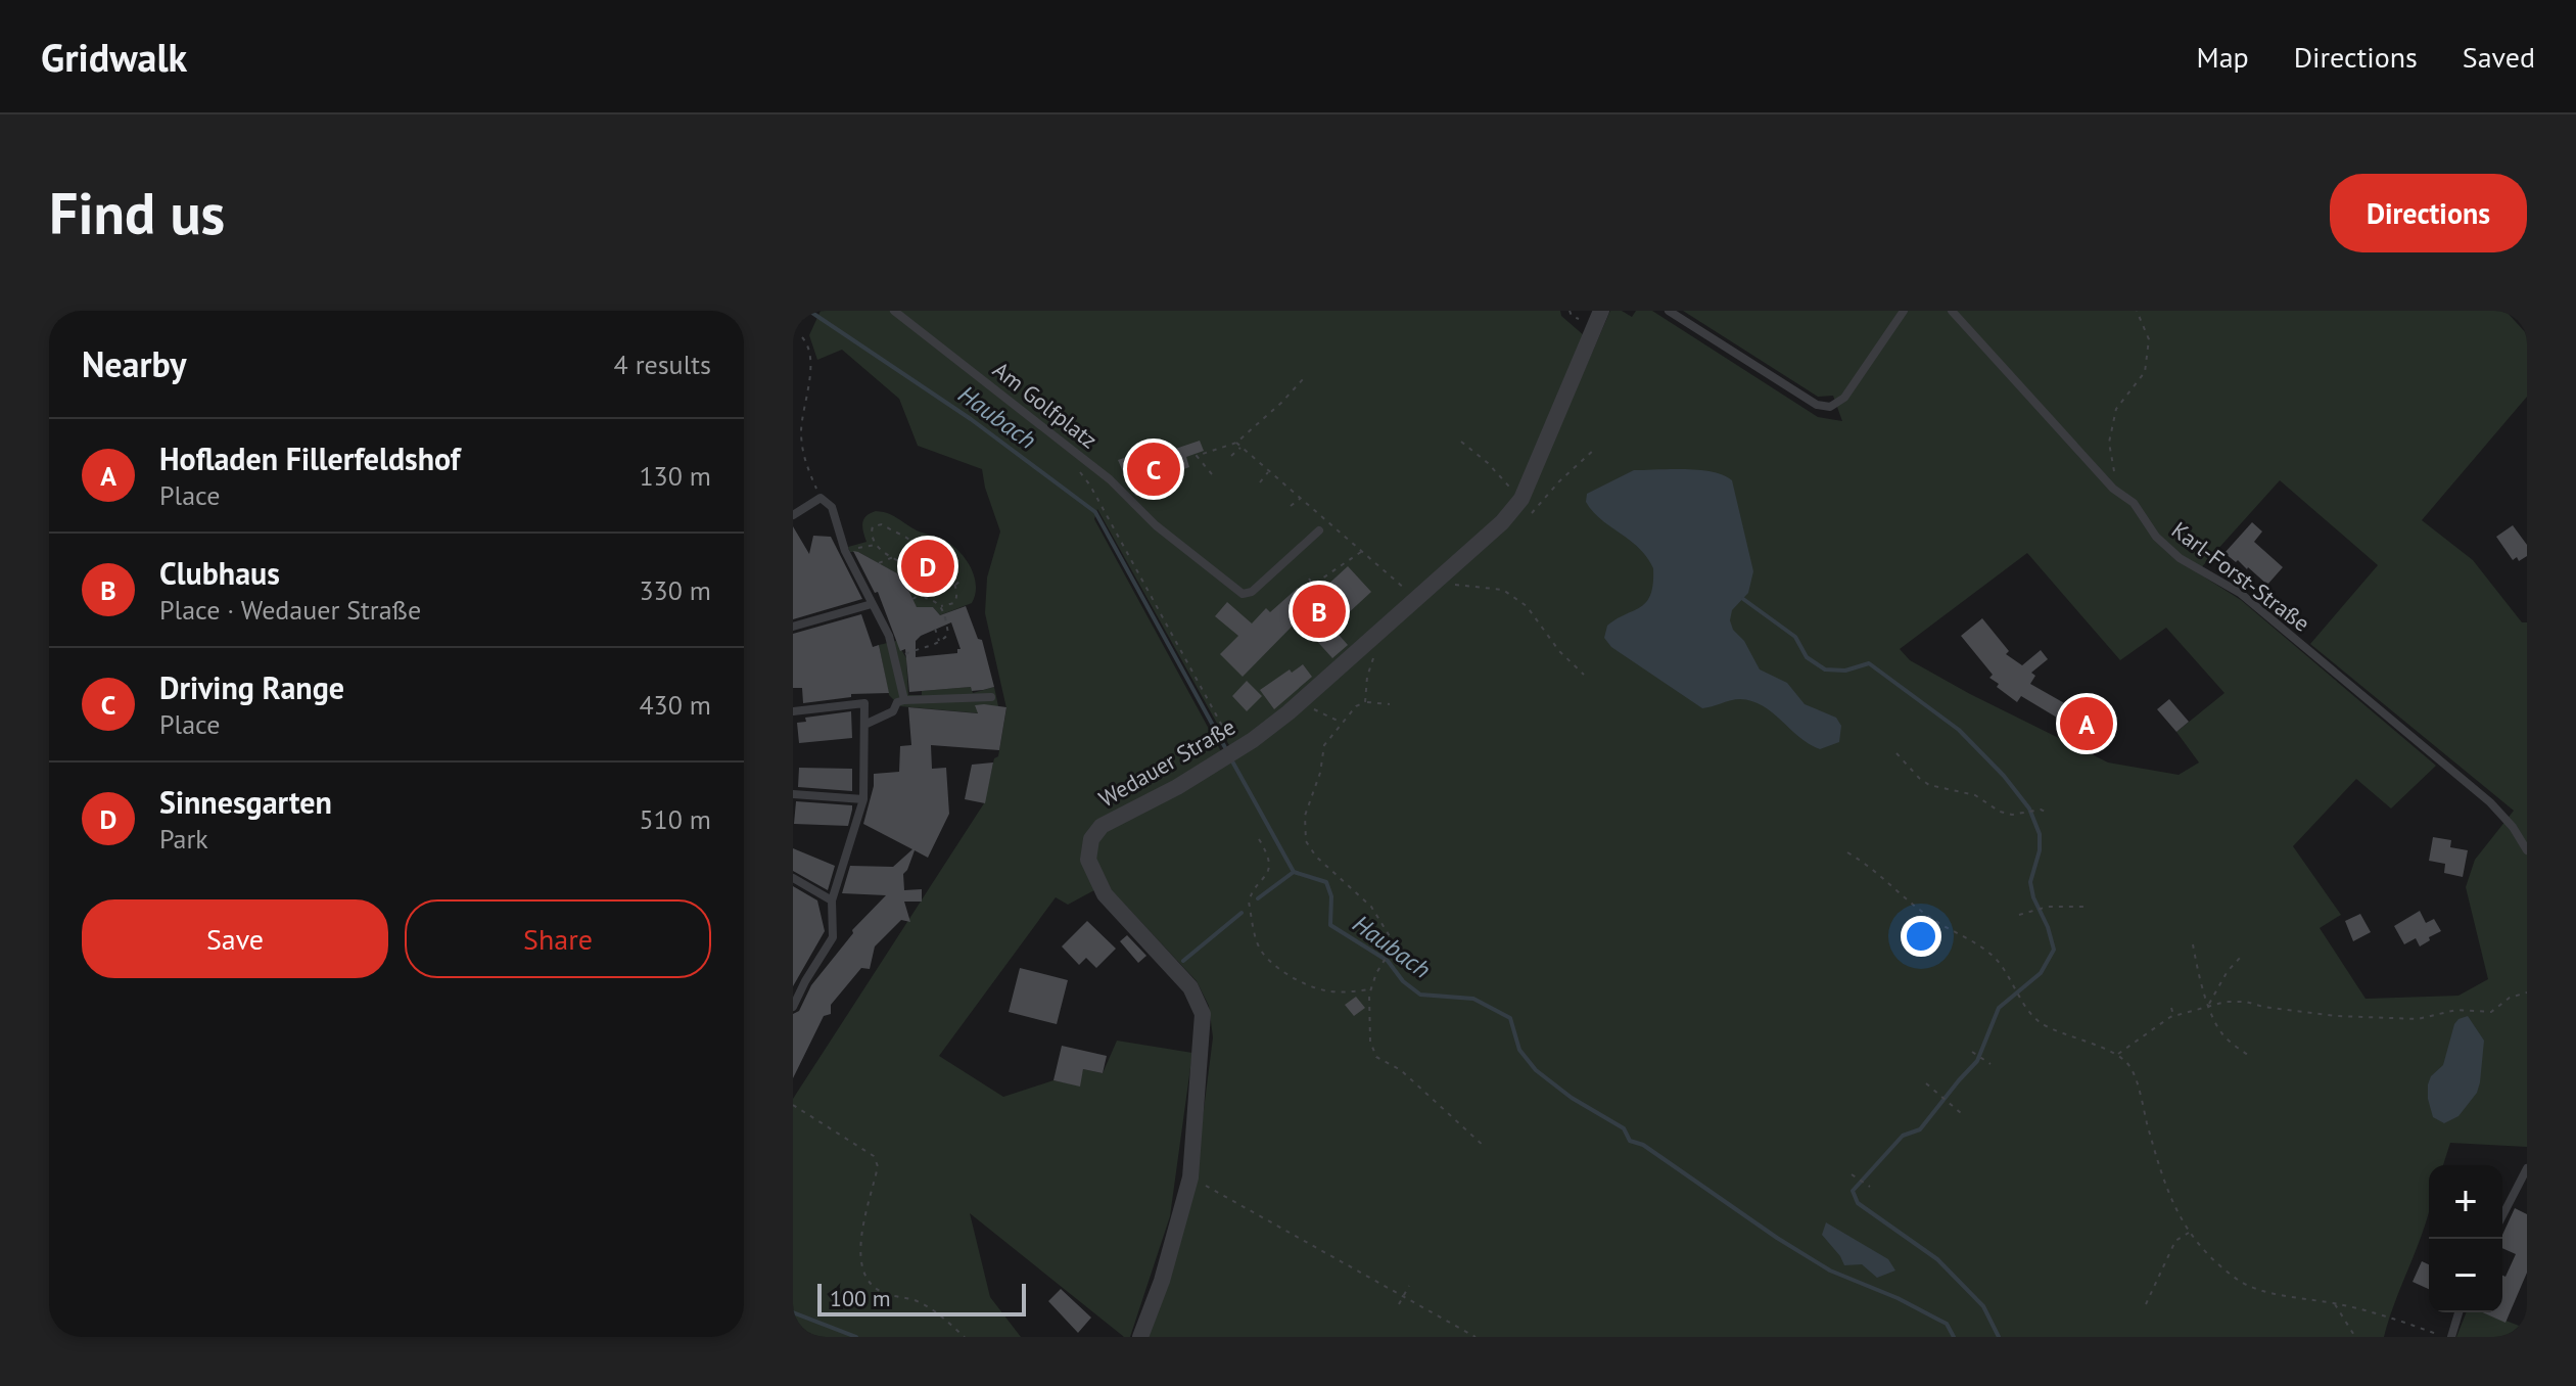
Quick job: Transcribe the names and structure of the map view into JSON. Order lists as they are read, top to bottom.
{
  "streets": {
    "street": ["Wedauer Straße"],
    "lane": ["Am Golfplatz", "Karl-Forst-Straße"]
  },
  "water": ["Haubach"],
  "scale_bar": "100 m",
  "page": {
    "header": "Gridwalk",
    "nav": ["Map", "Directions", "Saved"],
    "buttons": [
      "Directions",
      ["Save", "Share"]
    ],
    "title": "Find us",
    "heading": ["Nearby", "4 results"],
    "list": [
      {
        "mark": "A",
        "name": "Hofladen Fillerfeldshof",
        "note": "Place",
        "value": "130 m"
      },
      {
        "mark": "B",
        "name": "Clubhaus",
        "note": "Place · Wedauer Straße",
        "value": "330 m"
      },
      {
        "mark": "C",
        "name": "Driving Range",
        "note": "Place",
        "value": "430 m"
      },
      {
        "mark": "D",
        "name": "Sinnesgarten",
        "note": "Park",
        "value": "510 m"
      }
    ],
    "pins": [
      "C",
      "D",
      "B",
      "A"
    ],
    "map_buttons": ["+", "−"],
    "scale": "100 m"
  }
}
